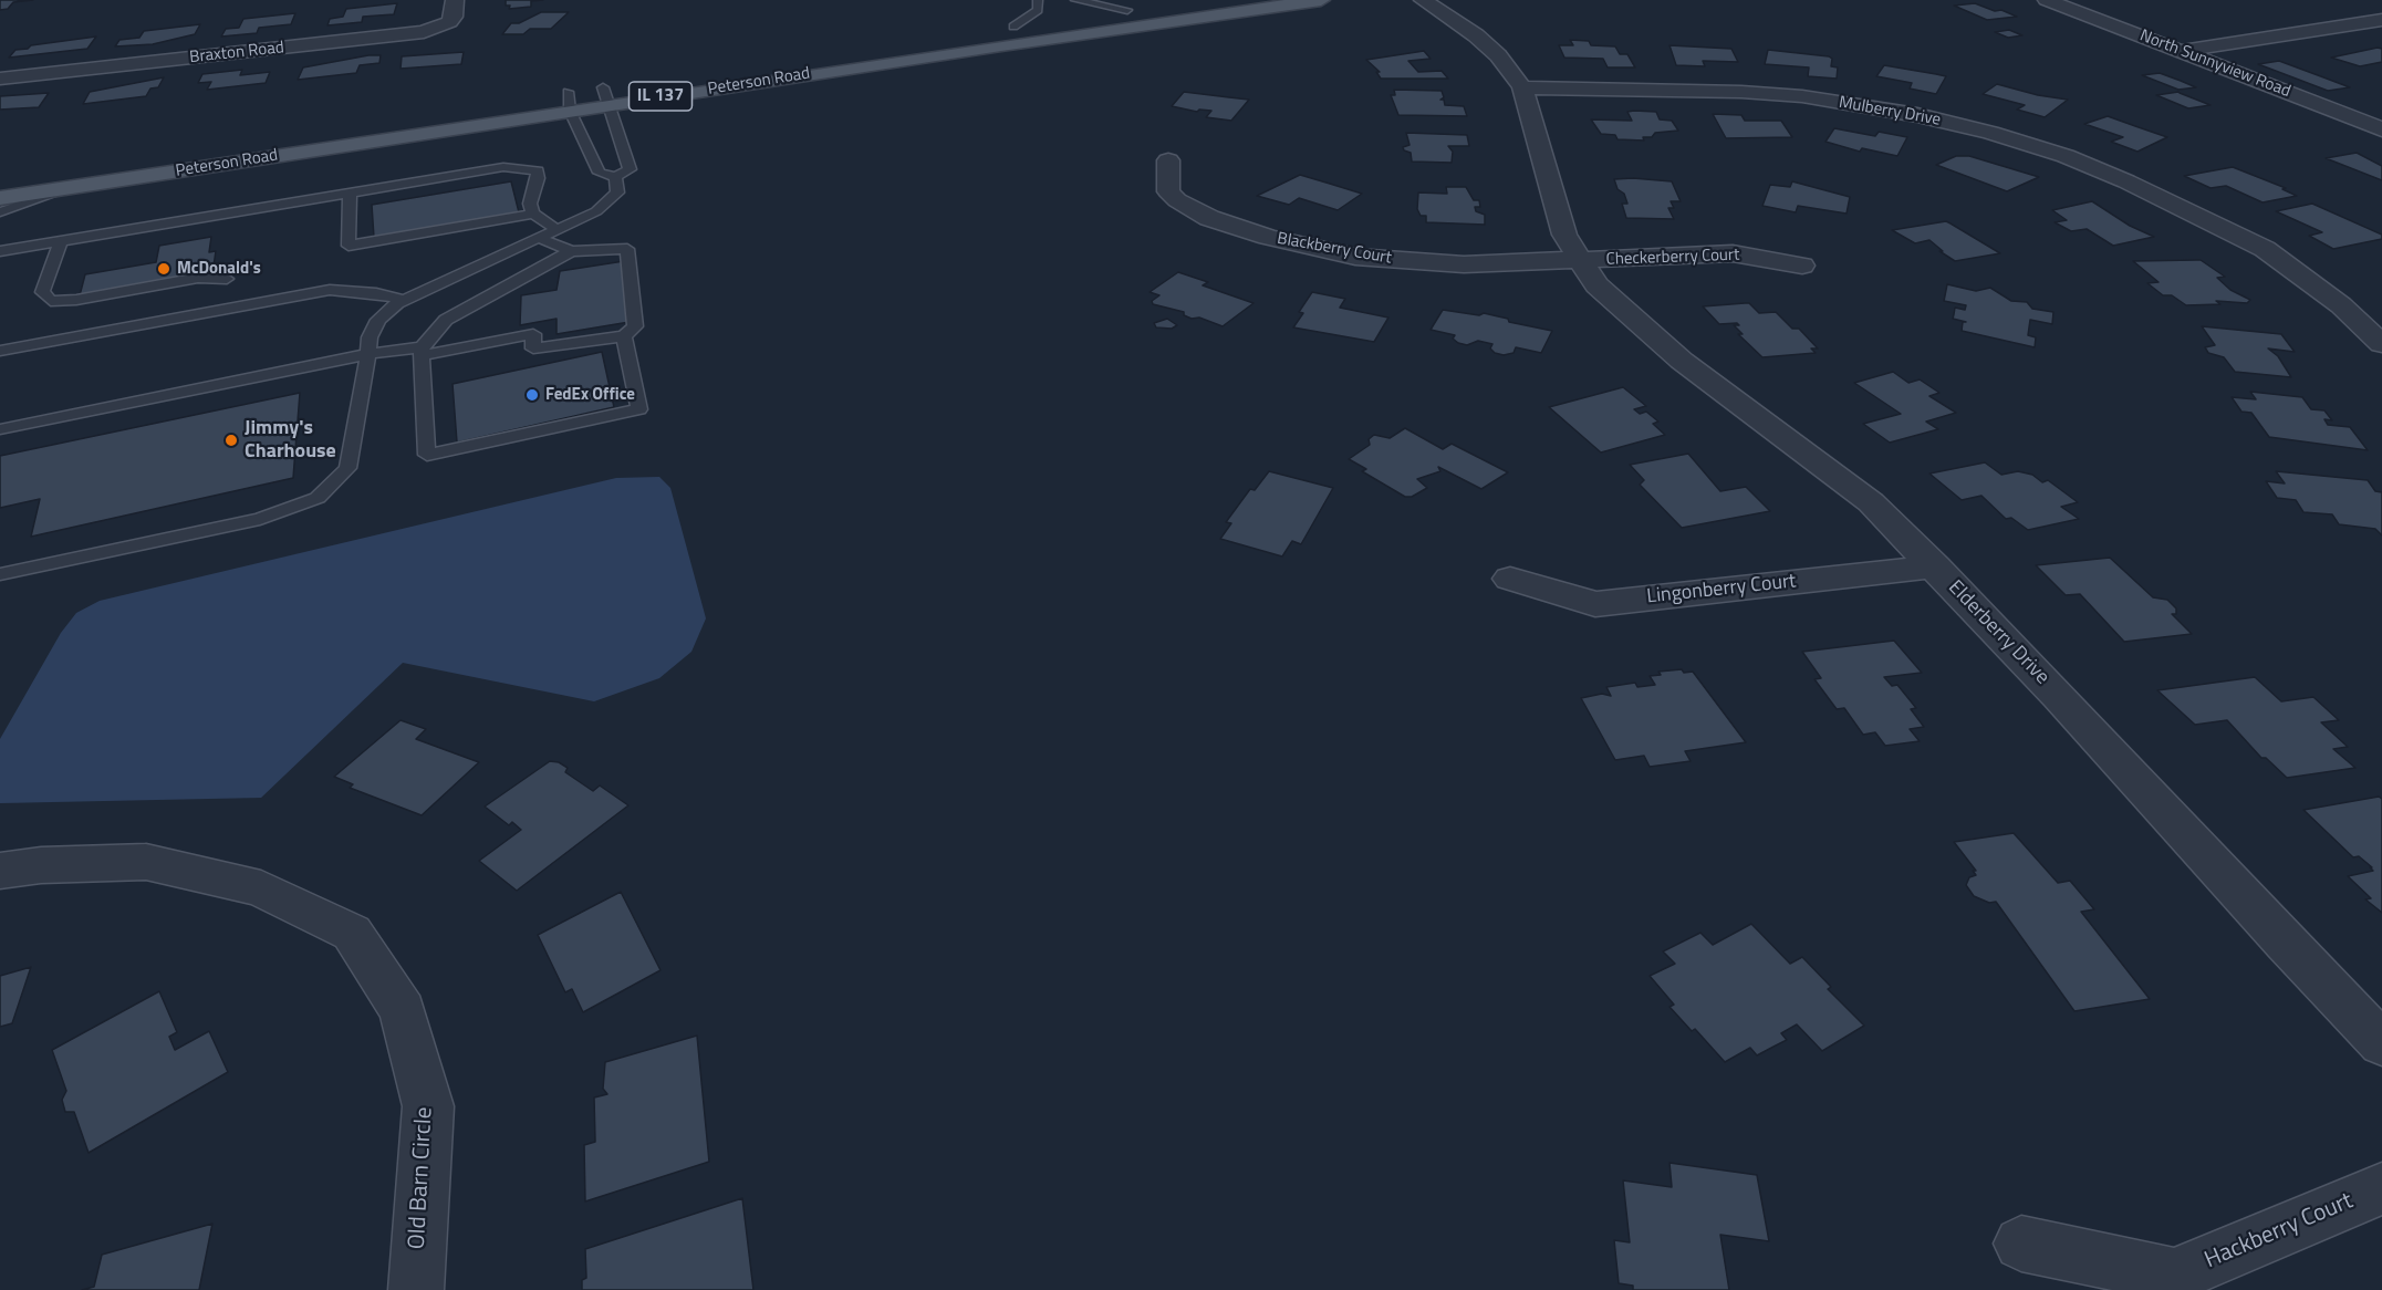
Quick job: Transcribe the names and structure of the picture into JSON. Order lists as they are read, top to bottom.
{
  "streets": {
    "main road": ["Peterson Road", "IL 137"],
    "street": [
      "Braxton Road",
      "North Sunnyview Road",
      "Mulberry Drive",
      "Blackberry Court",
      "Checkerberry Court",
      "Lingonberry Court",
      "Elderberry Drive",
      "Old Barn Circle",
      "Hackberry Court"
    ]
  },
  "crossings": [
    ["Blackberry Court", "Checkerberry Court"],
    ["Blackberry Court", "Elderberry Drive"],
    ["Checkerberry Court", "Elderberry Drive"],
    ["Lingonberry Court", "Elderberry Drive"]
  ],
  "places": ["McDonald's", "FedEx Office", "Jimmy's Charhouse"]
}
